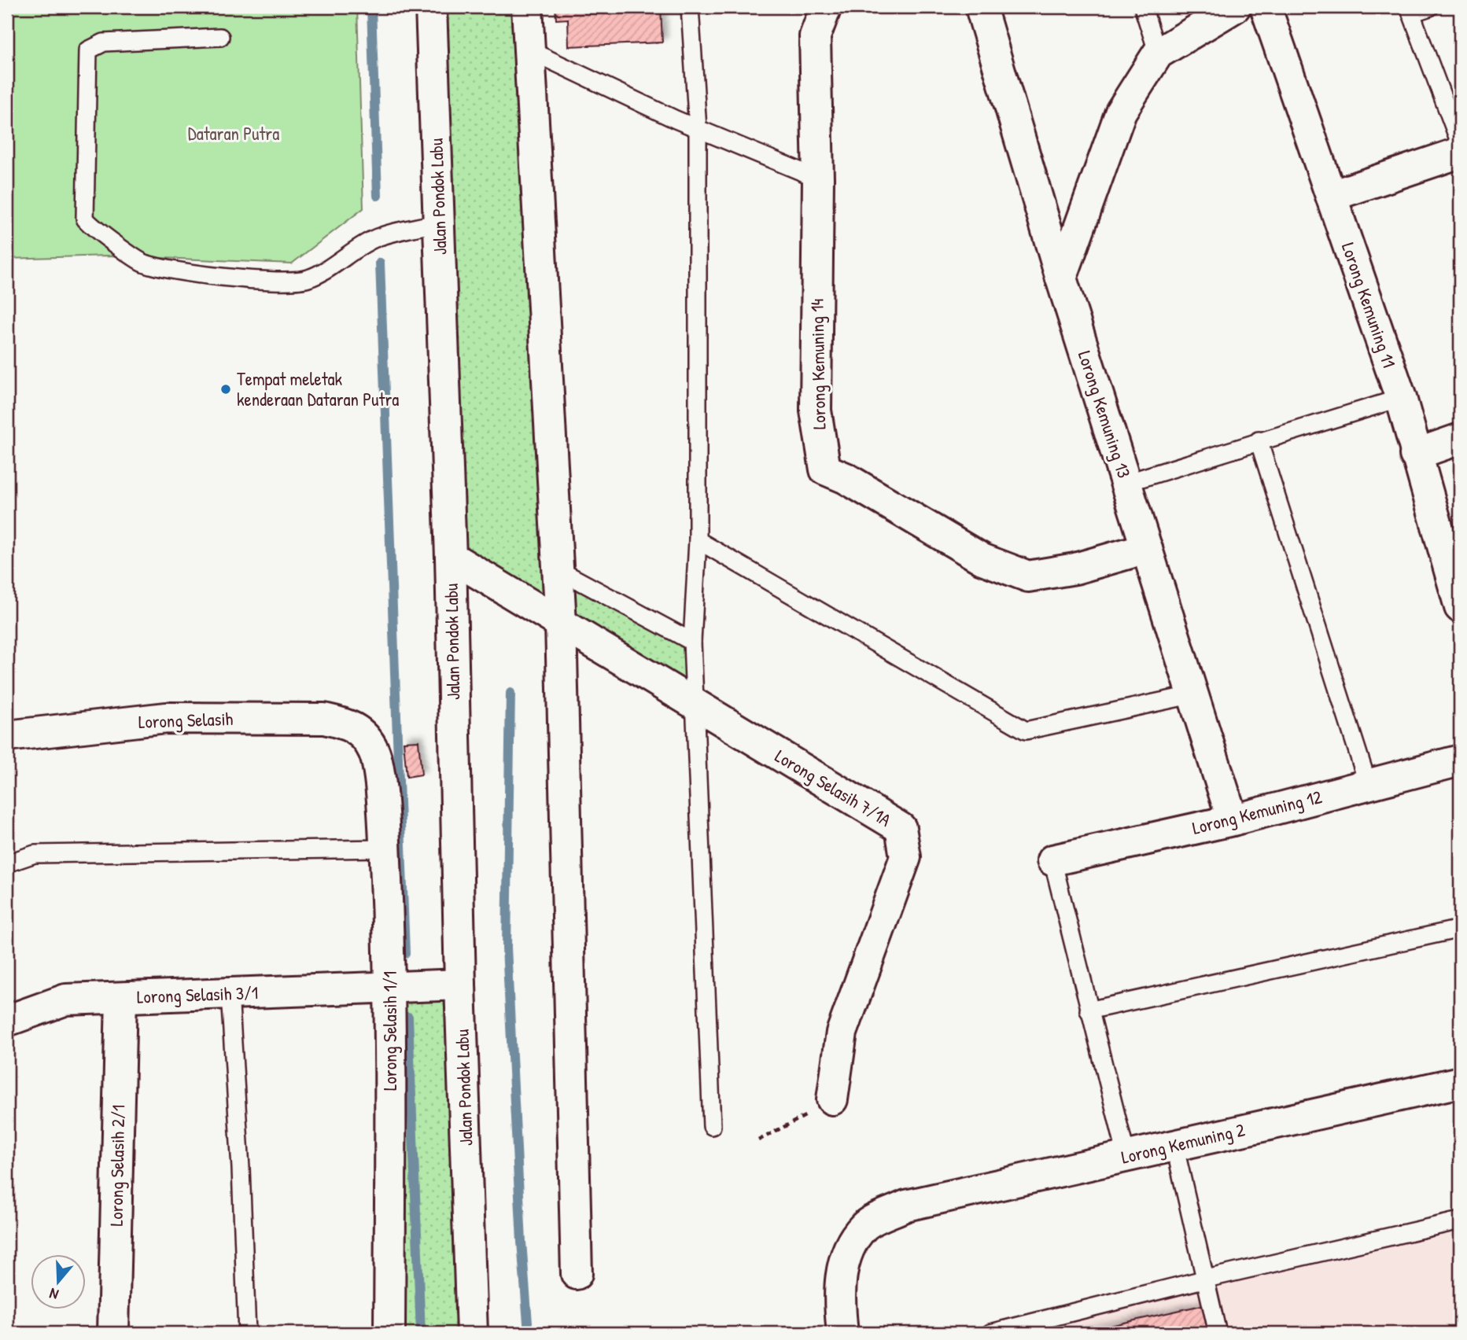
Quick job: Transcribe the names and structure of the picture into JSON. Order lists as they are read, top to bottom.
{
  "streets": {
    "street": [
      "Jalan Pondok Labu",
      "Lorong Kemuning 11",
      "Lorong Kemuning 14",
      "Lorong Kemuning 13",
      "Lorong Selasih",
      "Lorong Selasih 7/1A",
      "Lorong Kemuning 12",
      "Lorong Selasih 3/1",
      "Lorong Selasih 1/1",
      "Lorong Kemuning 2",
      "Lorong Selasih 2/1"
    ]
  },
  "crossings": [
    ["Jalan Pondok Labu", "Lorong Selasih 7/1A"],
    ["Jalan Pondok Labu", "Lorong Selasih 3/1"],
    ["Lorong Kemuning 14", "Lorong Kemuning 13"],
    ["Lorong Kemuning 13", "Lorong Kemuning 12"],
    ["Lorong Selasih", "Lorong Selasih 1/1"],
    ["Lorong Selasih 3/1", "Lorong Selasih 1/1"],
    ["Lorong Selasih 3/1", "Lorong Selasih 2/1"]
  ],
  "parks": ["Dataran Putra"],
  "places": ["Tempat meletak kenderaan Dataran Putra"],
  "north": "bottom"
}
